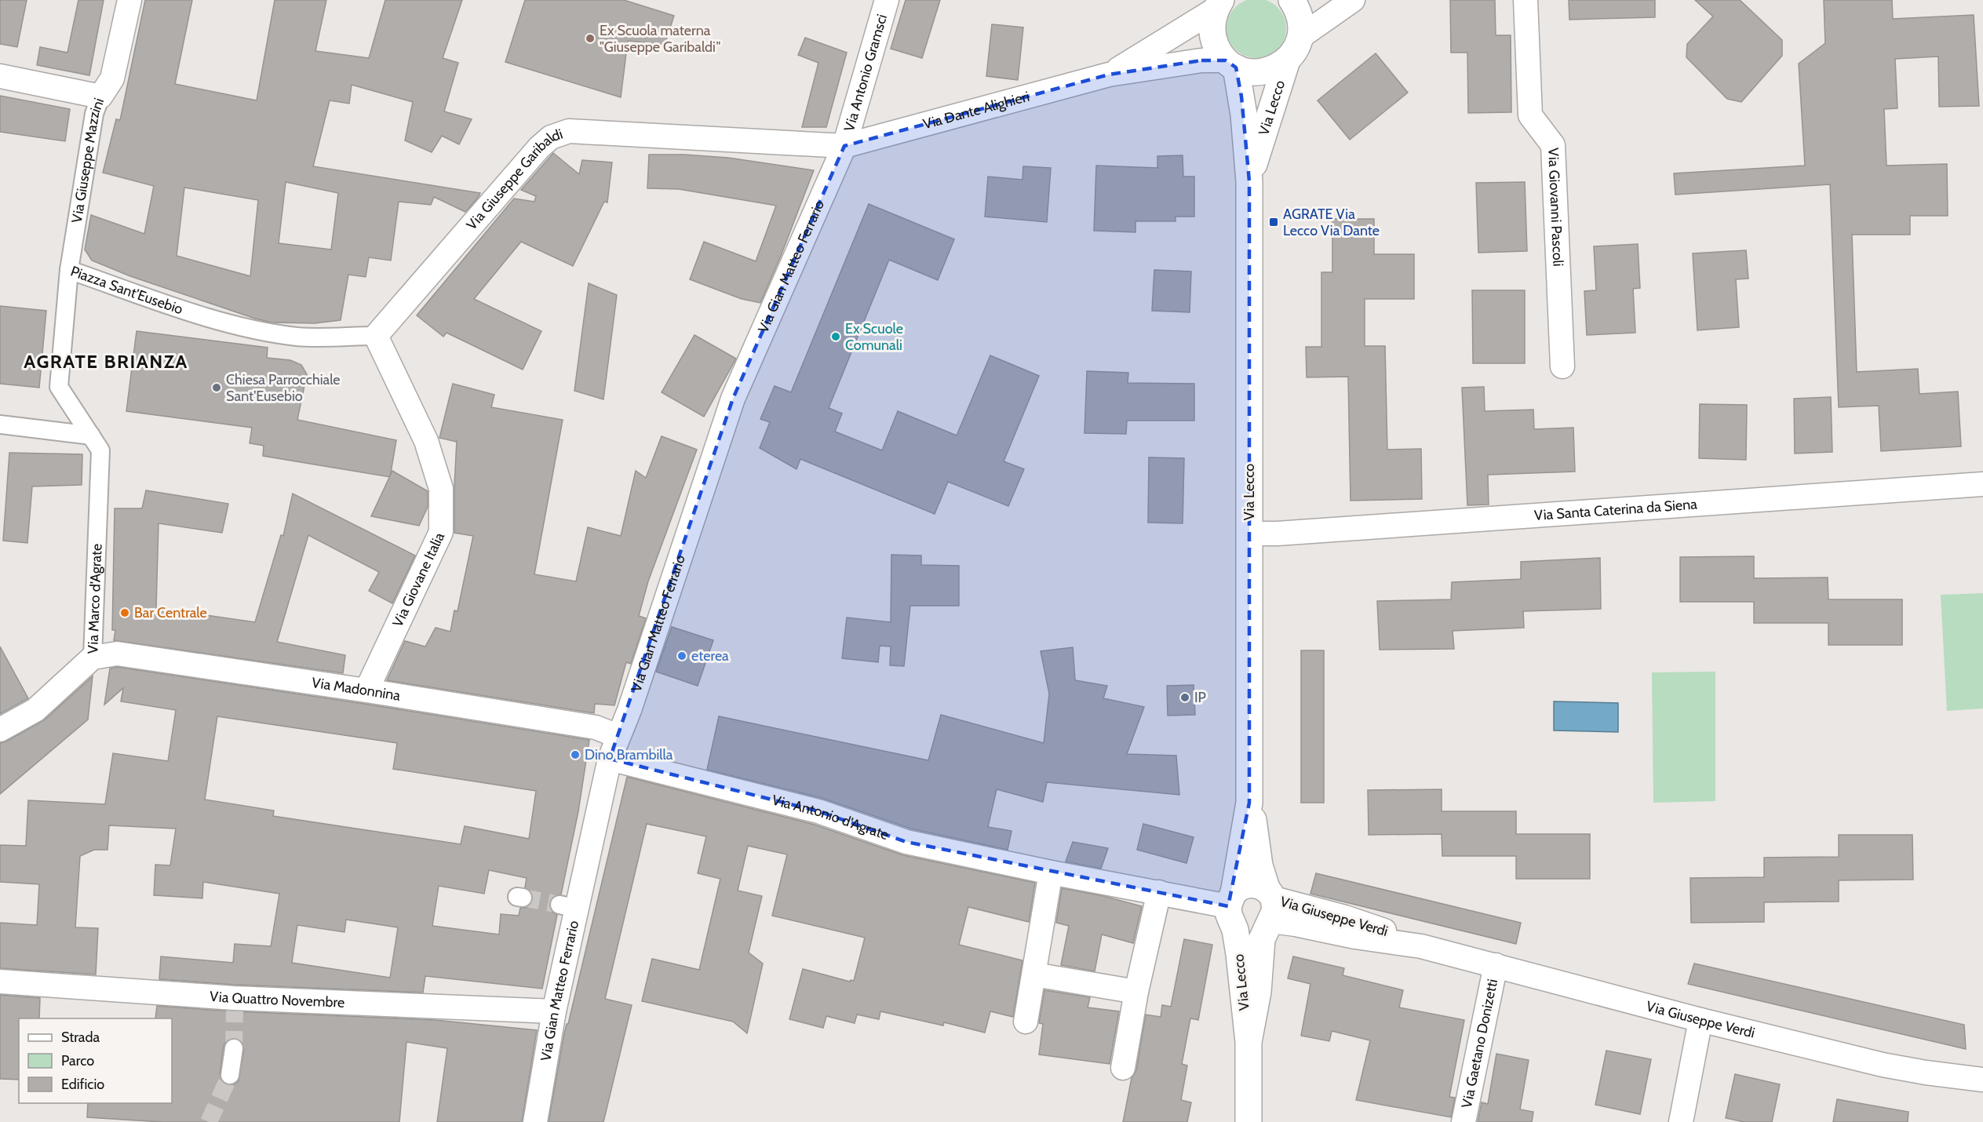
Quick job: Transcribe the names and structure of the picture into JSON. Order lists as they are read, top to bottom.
{
  "streets": {
    "street": [
      "Via Antonio Gramsci",
      "Via Lecco",
      "Via Dante Alighieri",
      "Via Giuseppe Mazzini",
      "Via Giuseppe Garibaldi",
      "Via Giovanni Pascoli",
      "Via Gian Matteo Ferrario",
      "Piazza Sant'Eusebio",
      "Via Santa Caterina da Siena",
      "Via Giovane Italia",
      "Via Marco d'Agrate",
      "Via Madonnina",
      "Via Antonio d'Agrate",
      "Via Giuseppe Verdi",
      "Via Quattro Novembre",
      "Via Gaetano Donizetti"
    ]
  },
  "crossings": [
    ["Via Antonio Gramsci", "Via Dante Alighieri"],
    ["Via Antonio Gramsci", "Via Giuseppe Garibaldi"],
    ["Via Antonio Gramsci", "Via Gian Matteo Ferrario"],
    ["Via Lecco", "Via Dante Alighieri"],
    ["Via Lecco", "Via Santa Caterina da Siena"],
    ["Via Lecco", "Via Antonio d'Agrate"],
    ["Via Lecco", "Via Giuseppe Verdi"],
    ["Via Dante Alighieri", "Via Giuseppe Garibaldi"],
    ["Via Dante Alighieri", "Via Gian Matteo Ferrario"],
    ["Via Giuseppe Mazzini", "Piazza Sant'Eusebio"],
    ["Via Giuseppe Garibaldi", "Via Gian Matteo Ferrario"],
    ["Via Giuseppe Garibaldi", "Piazza Sant'Eusebio"],
    ["Via Giuseppe Garibaldi", "Via Giovane Italia"],
    ["Via Gian Matteo Ferrario", "Via Madonnina"],
    ["Via Gian Matteo Ferrario", "Via Antonio d'Agrate"],
    ["Via Gian Matteo Ferrario", "Via Quattro Novembre"],
    ["Piazza Sant'Eusebio", "Via Giovane Italia"],
    ["Piazza Sant'Eusebio", "Via Marco d'Agrate"],
    ["Via Giovane Italia", "Via Madonnina"],
    ["Via Marco d'Agrate", "Via Madonnina"],
    ["Via Antonio d'Agrate", "Via Giuseppe Verdi"],
    ["Via Giuseppe Verdi", "Via Gaetano Donizetti"]
  ],
  "districts": ["AGRATE BRIANZA"],
  "places": {
    "other": [
      "Ex Scuola materna \"Giuseppe Garibaldi\"",
      "Ex Scuole Comunali",
      "Chiesa Parrocchiale Sant'Eusebio",
      "Bar Centrale",
      "eterea",
      "IP",
      "Dino Brambilla"
    ],
    "transit": ["AGRATE Via Lecco Via Dante"]
  },
  "legend": ["Strada", "Parco", "Edificio"]
}
